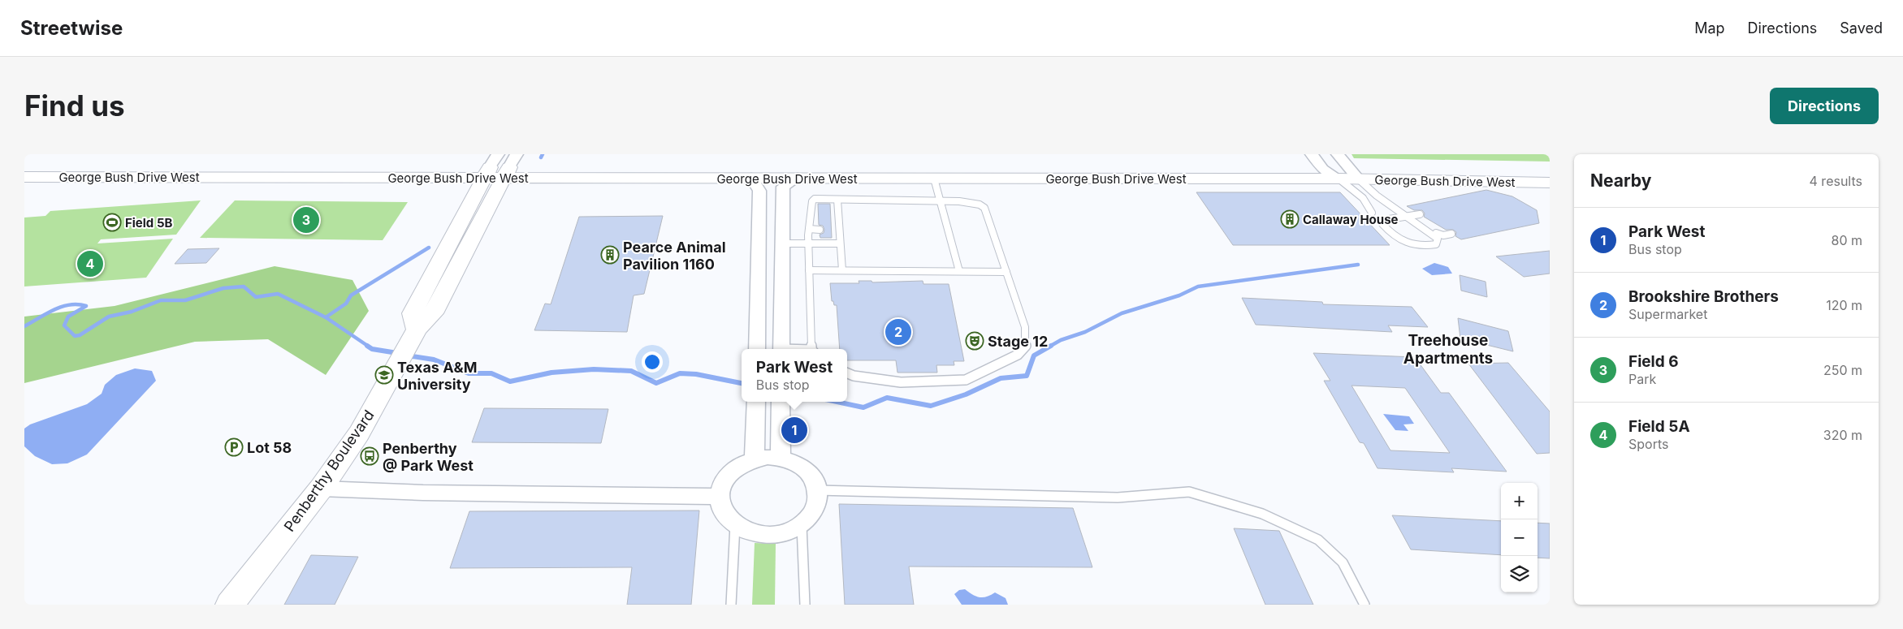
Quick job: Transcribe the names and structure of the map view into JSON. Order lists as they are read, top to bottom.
{
  "streets": {
    "main road": ["George Bush Drive West", "Penberthy Boulevard"]
  },
  "crossings": [
    ["George Bush Drive West", "Penberthy Boulevard"]
  ],
  "districts": ["Treehouse Apartments"],
  "places": {
    "building": ["Callaway House", "Pearce Animal Pavilion 1160"],
    "sports": ["Field 5B"],
    "theatre": ["Stage 12"],
    "school or university": ["Texas A&M University"],
    "parking": ["Lot 58"],
    "bus stop": ["Penberthy @ Park West"]
  },
  "page": {
    "header": "Streetwise",
    "nav": ["Map", "Directions", "Saved"],
    "buttons": "Directions",
    "title": "Find us",
    "heading": ["Nearby", "4 results"],
    "pins": [
      "3",
      "4",
      "2",
      "1"
    ],
    "list": [
      {
        "mark": "1",
        "name": "Park West",
        "note": "Bus stop",
        "value": "80 m"
      },
      {
        "mark": "2",
        "name": "Brookshire Brothers",
        "note": "Supermarket",
        "value": "120 m"
      },
      {
        "mark": "3",
        "name": "Field 6",
        "note": "Park",
        "value": "250 m"
      },
      {
        "mark": "4",
        "name": "Field 5A",
        "note": "Sports",
        "value": "320 m"
      }
    ],
    "popup": ["Park West", "Bus stop"],
    "map_buttons": ["+", "−"]
  }
}
